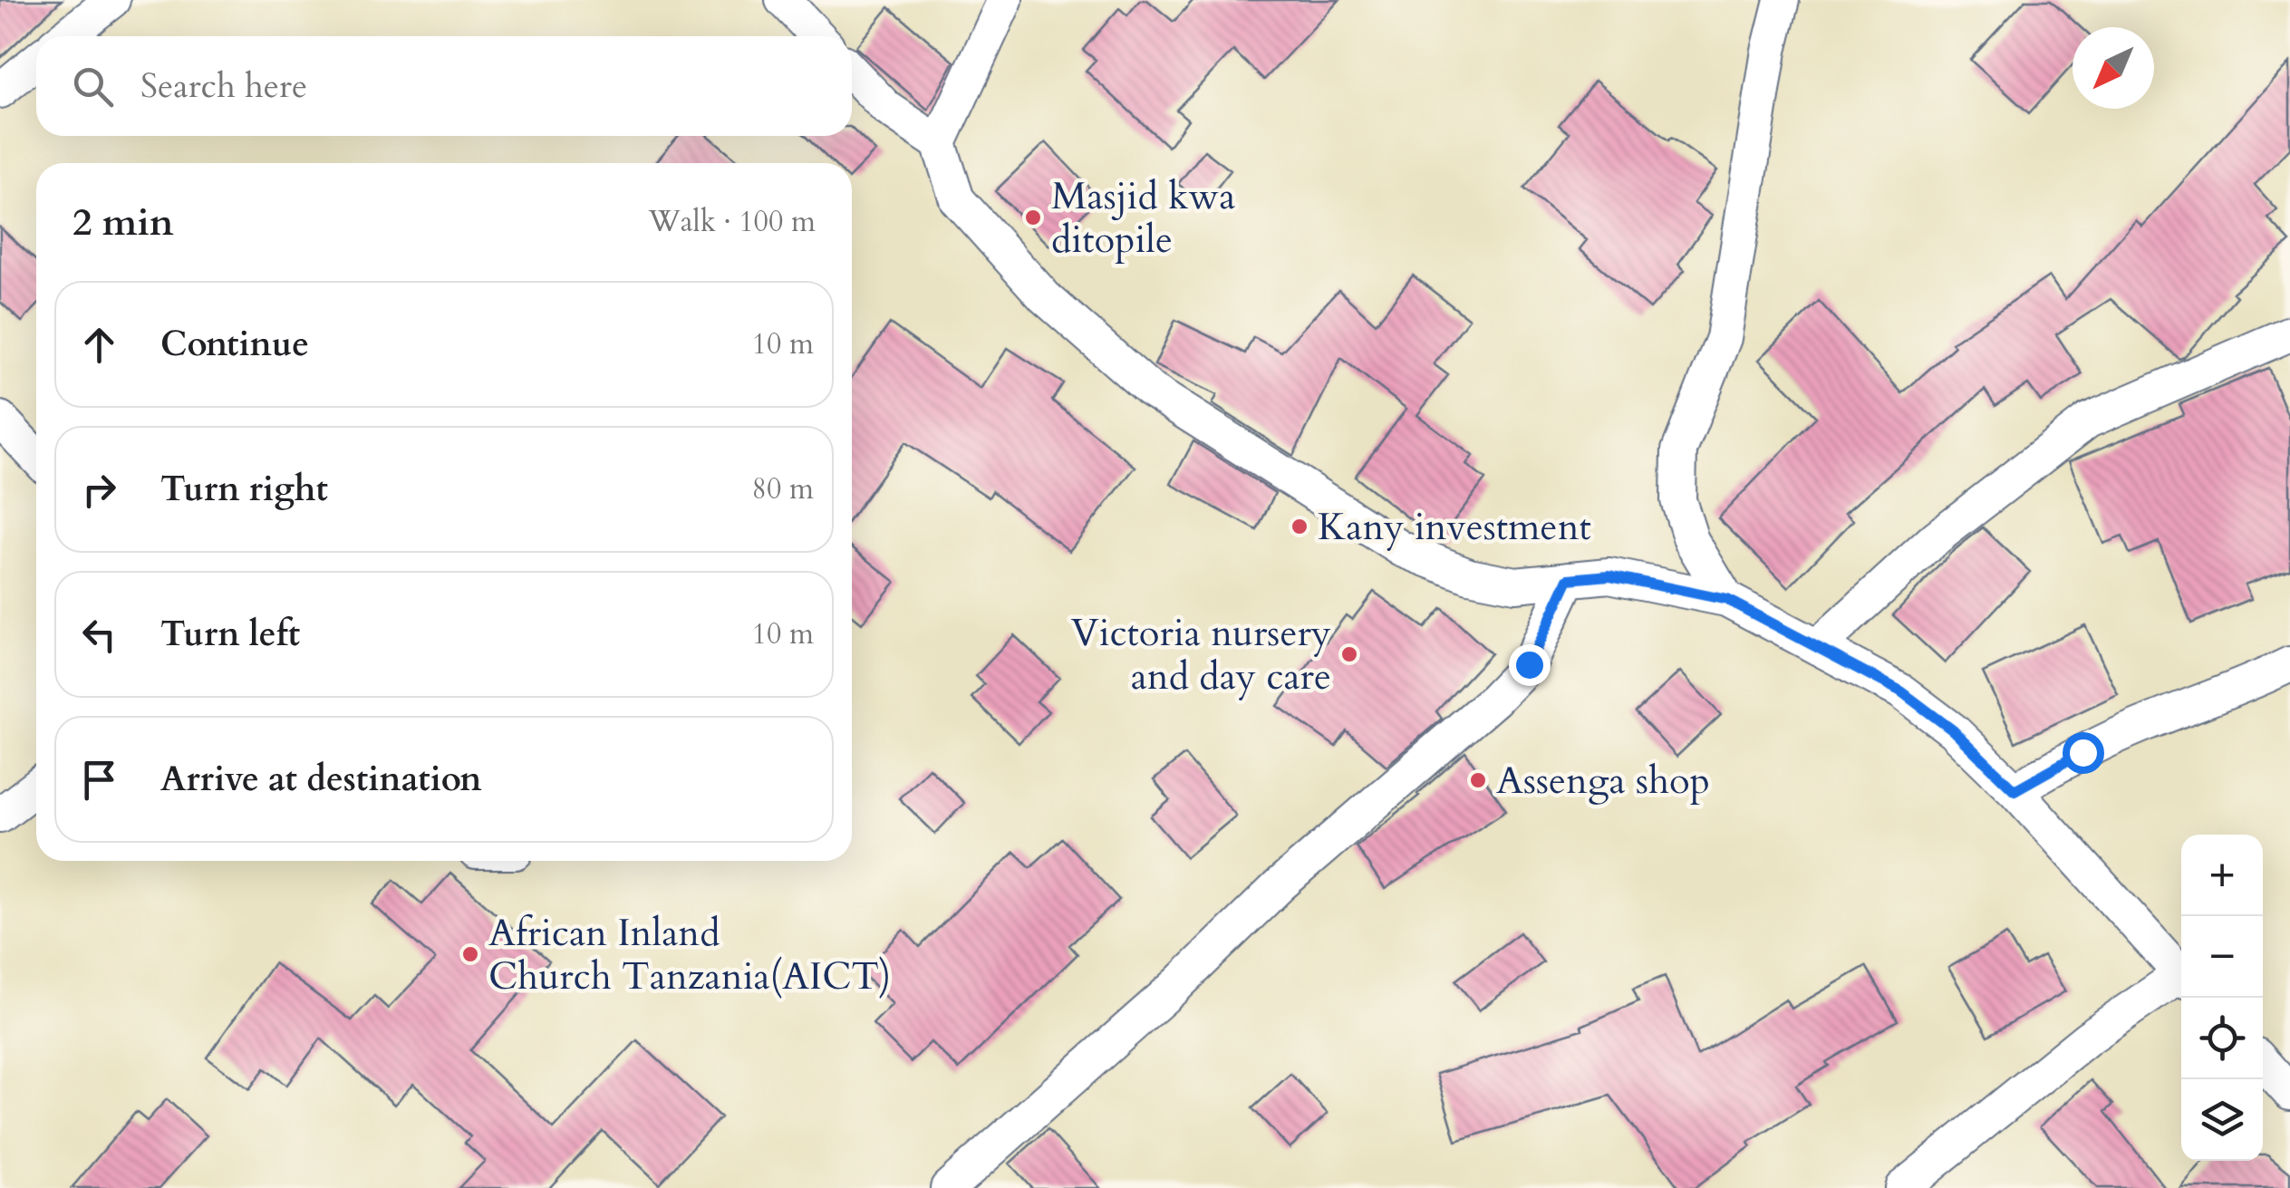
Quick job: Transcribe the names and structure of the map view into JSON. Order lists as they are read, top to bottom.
{
  "places": [
    "Masjid kwa ditopile",
    "Kany investment",
    "Victoria nursery and day care",
    "Assenga shop",
    "African Inland Church Tanzania(AICT)"
  ],
  "north": "bottom left",
  "page": {
    "search": "Search here",
    "heading": ["2 min", "Walk · 100 m"],
    "list": [
      ["Continue", "10 m"],
      ["Turn right", "80 m"],
      ["Turn left", "10 m"],
      "Arrive at destination"
    ],
    "map_buttons": ["+", "−"]
  }
}
